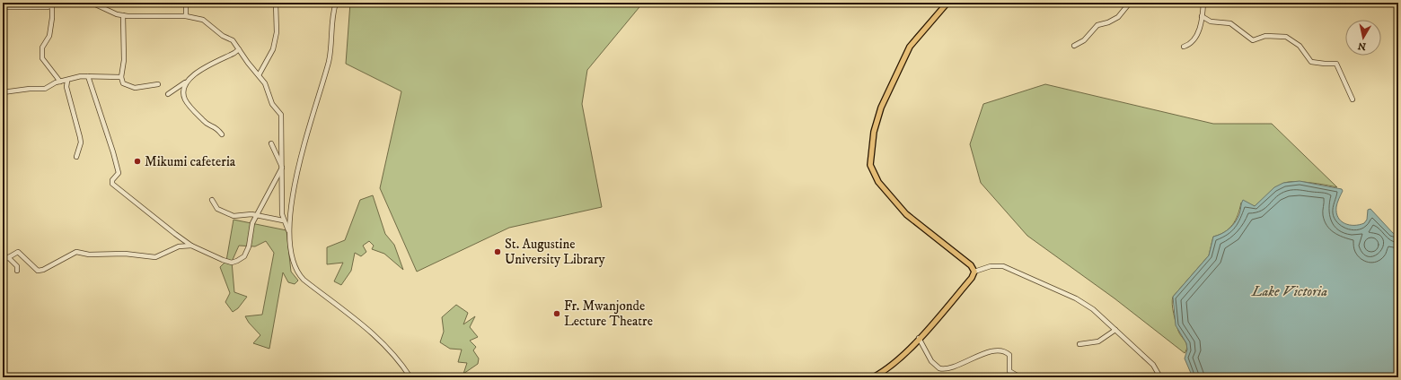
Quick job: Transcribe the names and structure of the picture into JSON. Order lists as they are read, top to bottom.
{
  "water": ["Lake Victoria"],
  "places": ["Mikumi cafeteria", "St. Augustine University Library", "Fr. Mwanjonde Lecture Theatre"],
  "north": "bottom"
}
